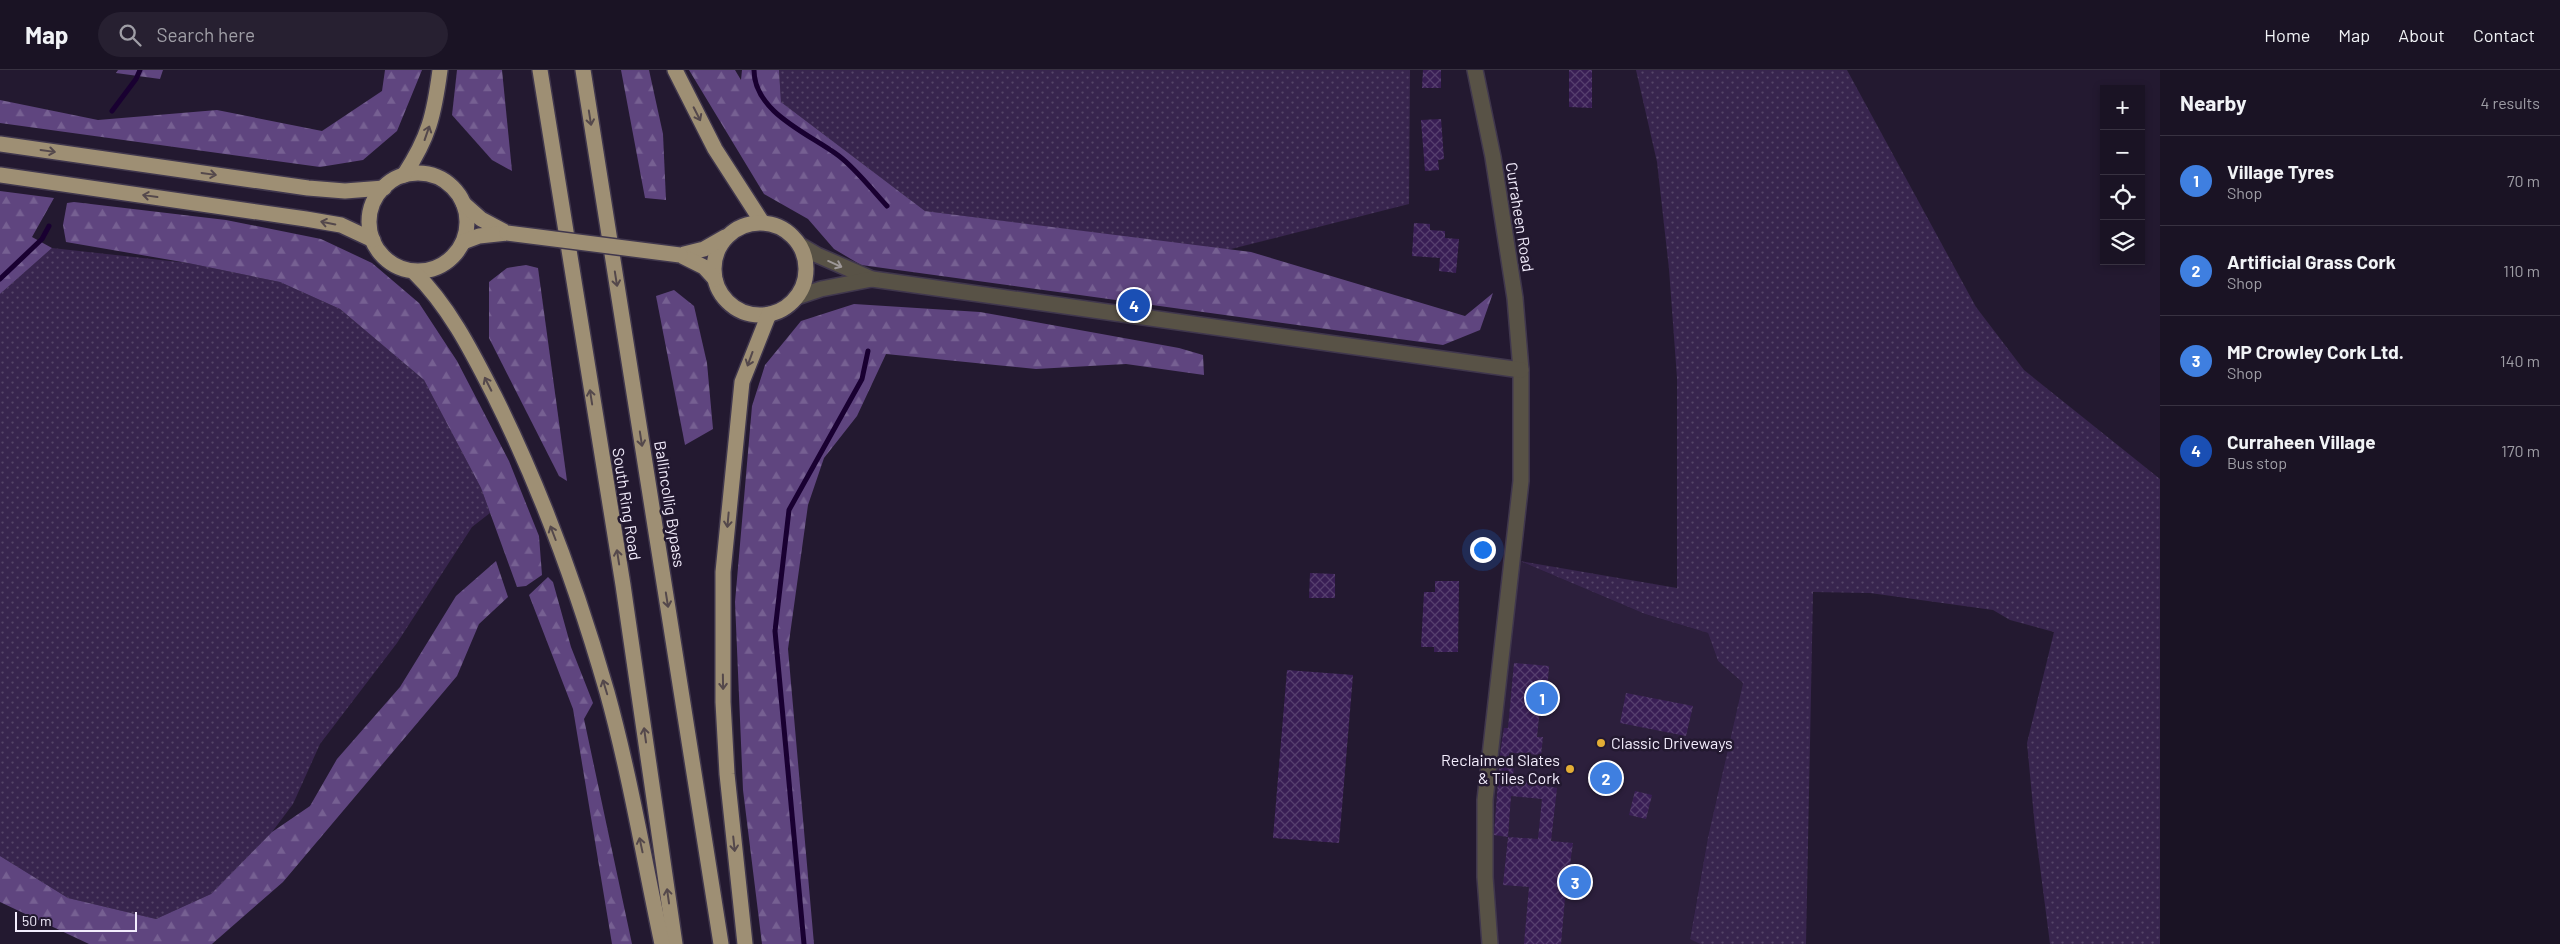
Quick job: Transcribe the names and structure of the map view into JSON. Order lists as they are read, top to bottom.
{
  "streets": {
    "highway": ["South Ring Road", "Ballincollig Bypass"],
    "street": ["Curraheen Road"]
  },
  "places": ["Classic Driveways", "Reclaimed Slates & Tiles Cork"],
  "scale_bar": "50 m",
  "page": {
    "header": "Map",
    "search": "Search here",
    "nav": [
      "Home",
      "Map",
      "About",
      "Contact"
    ],
    "heading": ["Nearby", "4 results"],
    "map_buttons": ["+", "−"],
    "list": [
      {
        "mark": "1",
        "name": "Village Tyres",
        "note": "Shop",
        "value": "70 m"
      },
      {
        "mark": "2",
        "name": "Artificial Grass Cork",
        "note": "Shop",
        "value": "110 m"
      },
      {
        "mark": "3",
        "name": "MP Crowley Cork Ltd.",
        "note": "Shop",
        "value": "140 m"
      },
      {
        "mark": "4",
        "name": "Curraheen Village",
        "note": "Bus stop",
        "value": "170 m"
      }
    ],
    "pins": [
      "4",
      "1",
      "2",
      "3"
    ],
    "scale": "50 m"
  }
}
